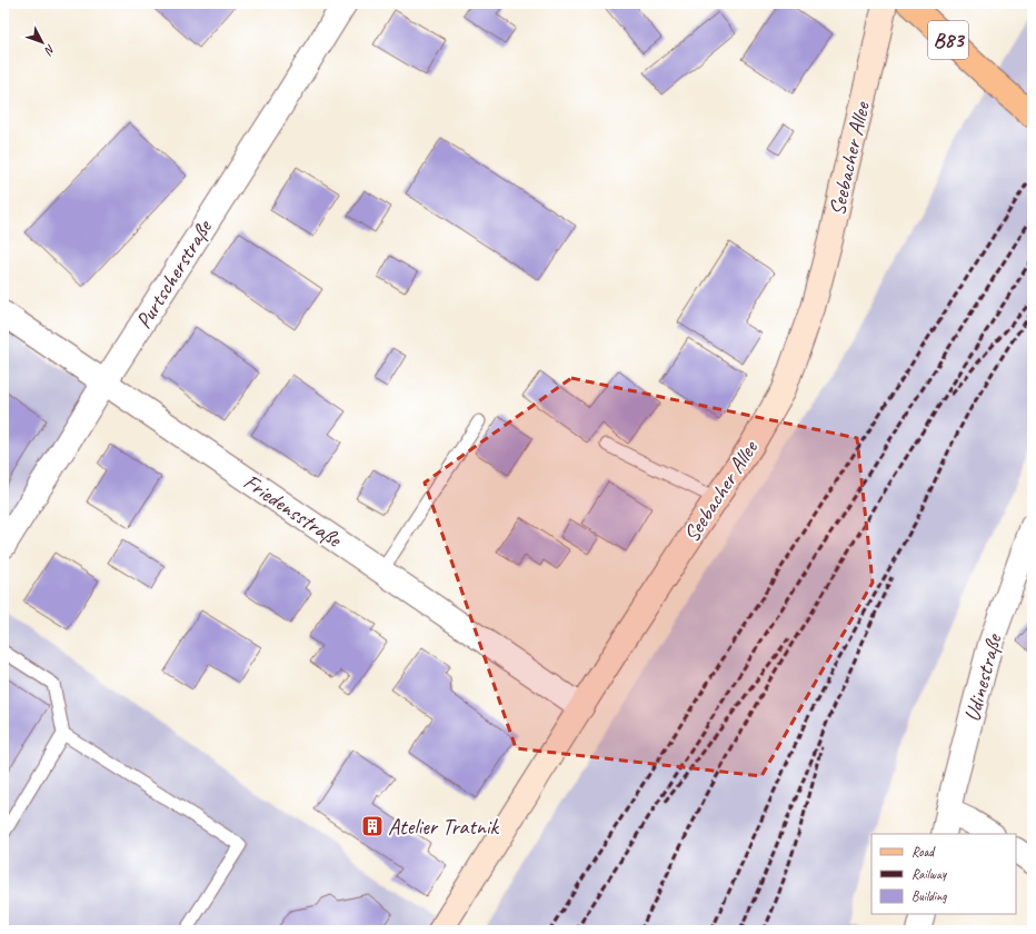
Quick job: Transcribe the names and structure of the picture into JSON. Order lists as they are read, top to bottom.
{
  "streets": {
    "main road": ["B83"],
    "street": [
      "Seebacher Allee",
      "Purtscherstraße",
      "Friedensstraße",
      "Udinestraße"
    ]
  },
  "crossings": [
    ["Seebacher Allee", "Friedensstraße"],
    ["Purtscherstraße", "Friedensstraße"]
  ],
  "places": {
    "building": ["Atelier Tratnik"]
  },
  "legend": ["Road", "Railway", "Building"],
  "north": "bottom right"
}
